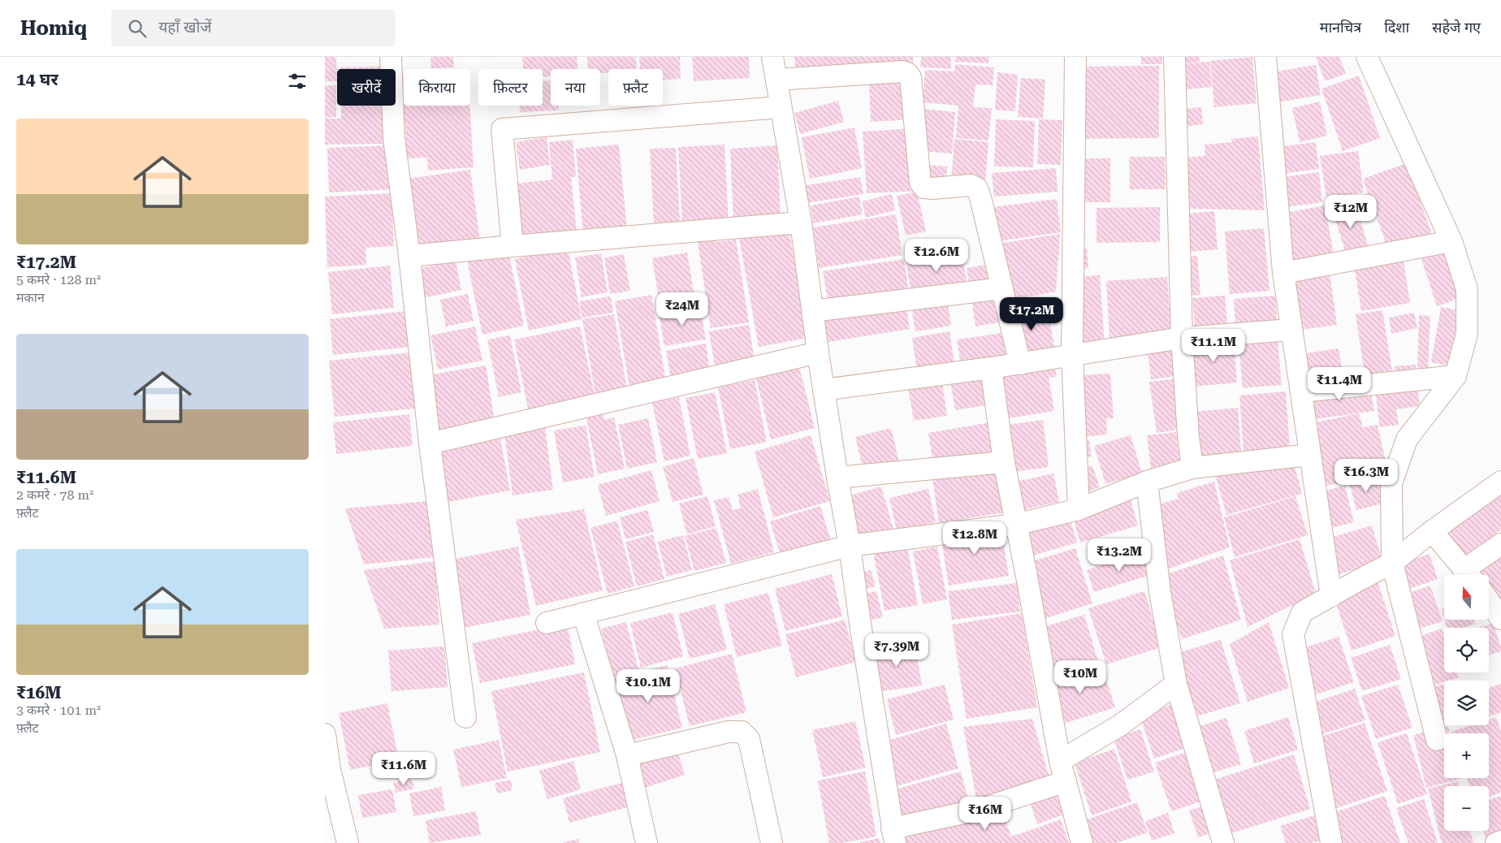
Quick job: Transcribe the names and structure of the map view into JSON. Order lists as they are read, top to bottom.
{
  "north": "top",
  "page": {
    "header": "Homiq",
    "search": "यहाँ खोजें",
    "nav": ["मानचित्र", "दिशा", "सहेजे गए"],
    "heading": "14 घर",
    "chip": [
      "खरीदें",
      "किराया",
      "फ़िल्टर",
      "नया",
      "फ़्लैट"
    ],
    "list": [
      {
        "name": "₹17.2M",
        "note": "5 कमरे · 128 m² · मकान"
      },
      {
        "name": "₹11.6M",
        "note": "2 कमरे · 78 m² · फ़्लैट"
      },
      {
        "name": "₹16M",
        "note": "3 कमरे · 101 m² · फ़्लैट"
      }
    ],
    "price": [
      "₹12M",
      "₹12.6M",
      "₹24M",
      "₹17.2M",
      "₹11.1M",
      "₹11.4M",
      "₹16.3M",
      "₹12.8M",
      "₹13.2M",
      "₹7.39M",
      "₹10M",
      "₹10.1M",
      "₹11.6M",
      "₹16M"
    ],
    "map_buttons": ["+", "−"]
  }
}
